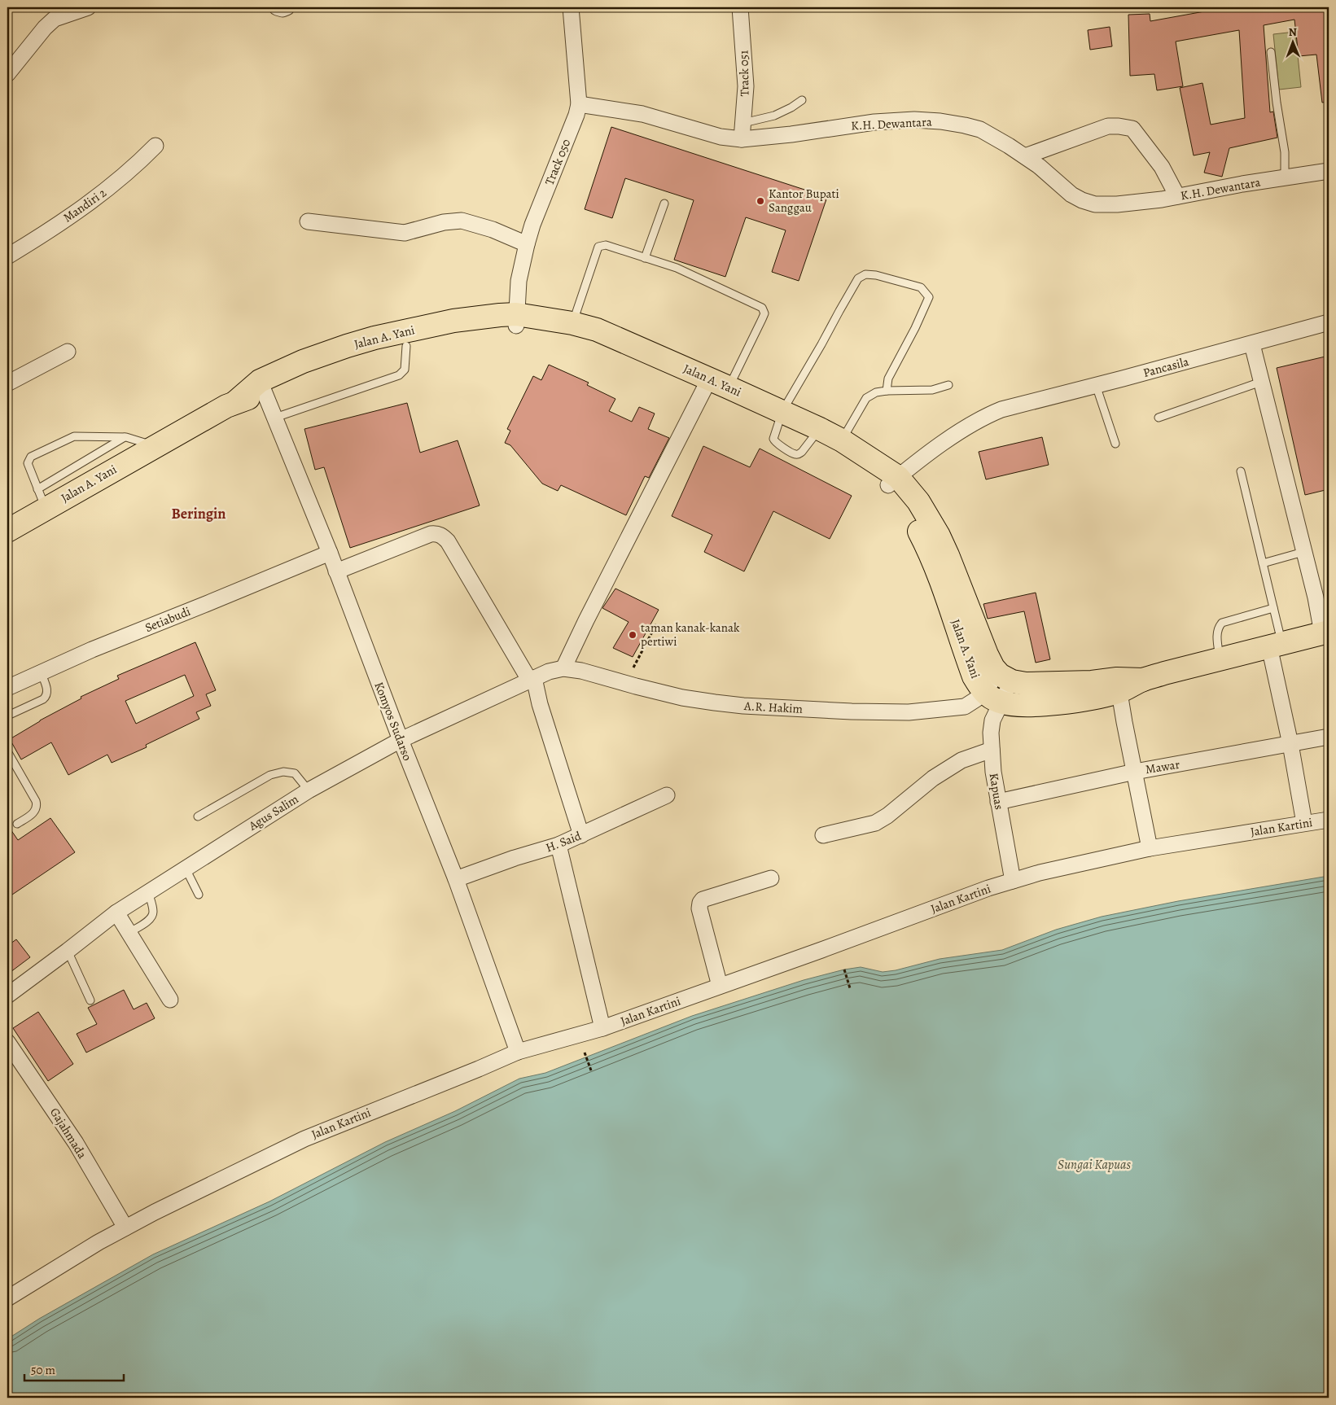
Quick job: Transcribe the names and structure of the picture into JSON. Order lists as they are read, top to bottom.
{
  "streets": {
    "highway": ["Jalan A. Yani"],
    "street": [
      "Track 051",
      "K.H. Dewantara",
      "Track 050",
      "Mandiri 2",
      "Pancasila",
      "Setiabudi",
      "A.R. Hakim",
      "Komyos Sudarso",
      "Mawar",
      "Kapuas",
      "Agus Salim",
      "Jalan Kartini",
      "H. Said",
      "Gajahmada"
    ]
  },
  "crossings": [
    ["Track 051", "K.H. Dewantara"],
    ["K.H. Dewantara", "Track 050"],
    ["Track 050", "Jalan A. Yani"],
    ["Jalan A. Yani", "Pancasila"],
    ["Jalan A. Yani", "A.R. Hakim"],
    ["Jalan A. Yani", "Komyos Sudarso"],
    ["Jalan A. Yani", "Kapuas"],
    ["Setiabudi", "Komyos Sudarso"],
    ["A.R. Hakim", "Kapuas"],
    ["A.R. Hakim", "Agus Salim"],
    ["Komyos Sudarso", "Agus Salim"],
    ["Komyos Sudarso", "Jalan Kartini"],
    ["Komyos Sudarso", "H. Said"],
    ["Mawar", "Kapuas"],
    ["Kapuas", "Jalan Kartini"],
    ["Jalan Kartini", "Gajahmada"]
  ],
  "districts": ["Beringin"],
  "water": ["Sungai Kapuas"],
  "places": ["Kantor Bupati Sanggau", "taman kanak-kanak pertiwi"],
  "scale_bar": "50 m",
  "north": "top"
}
